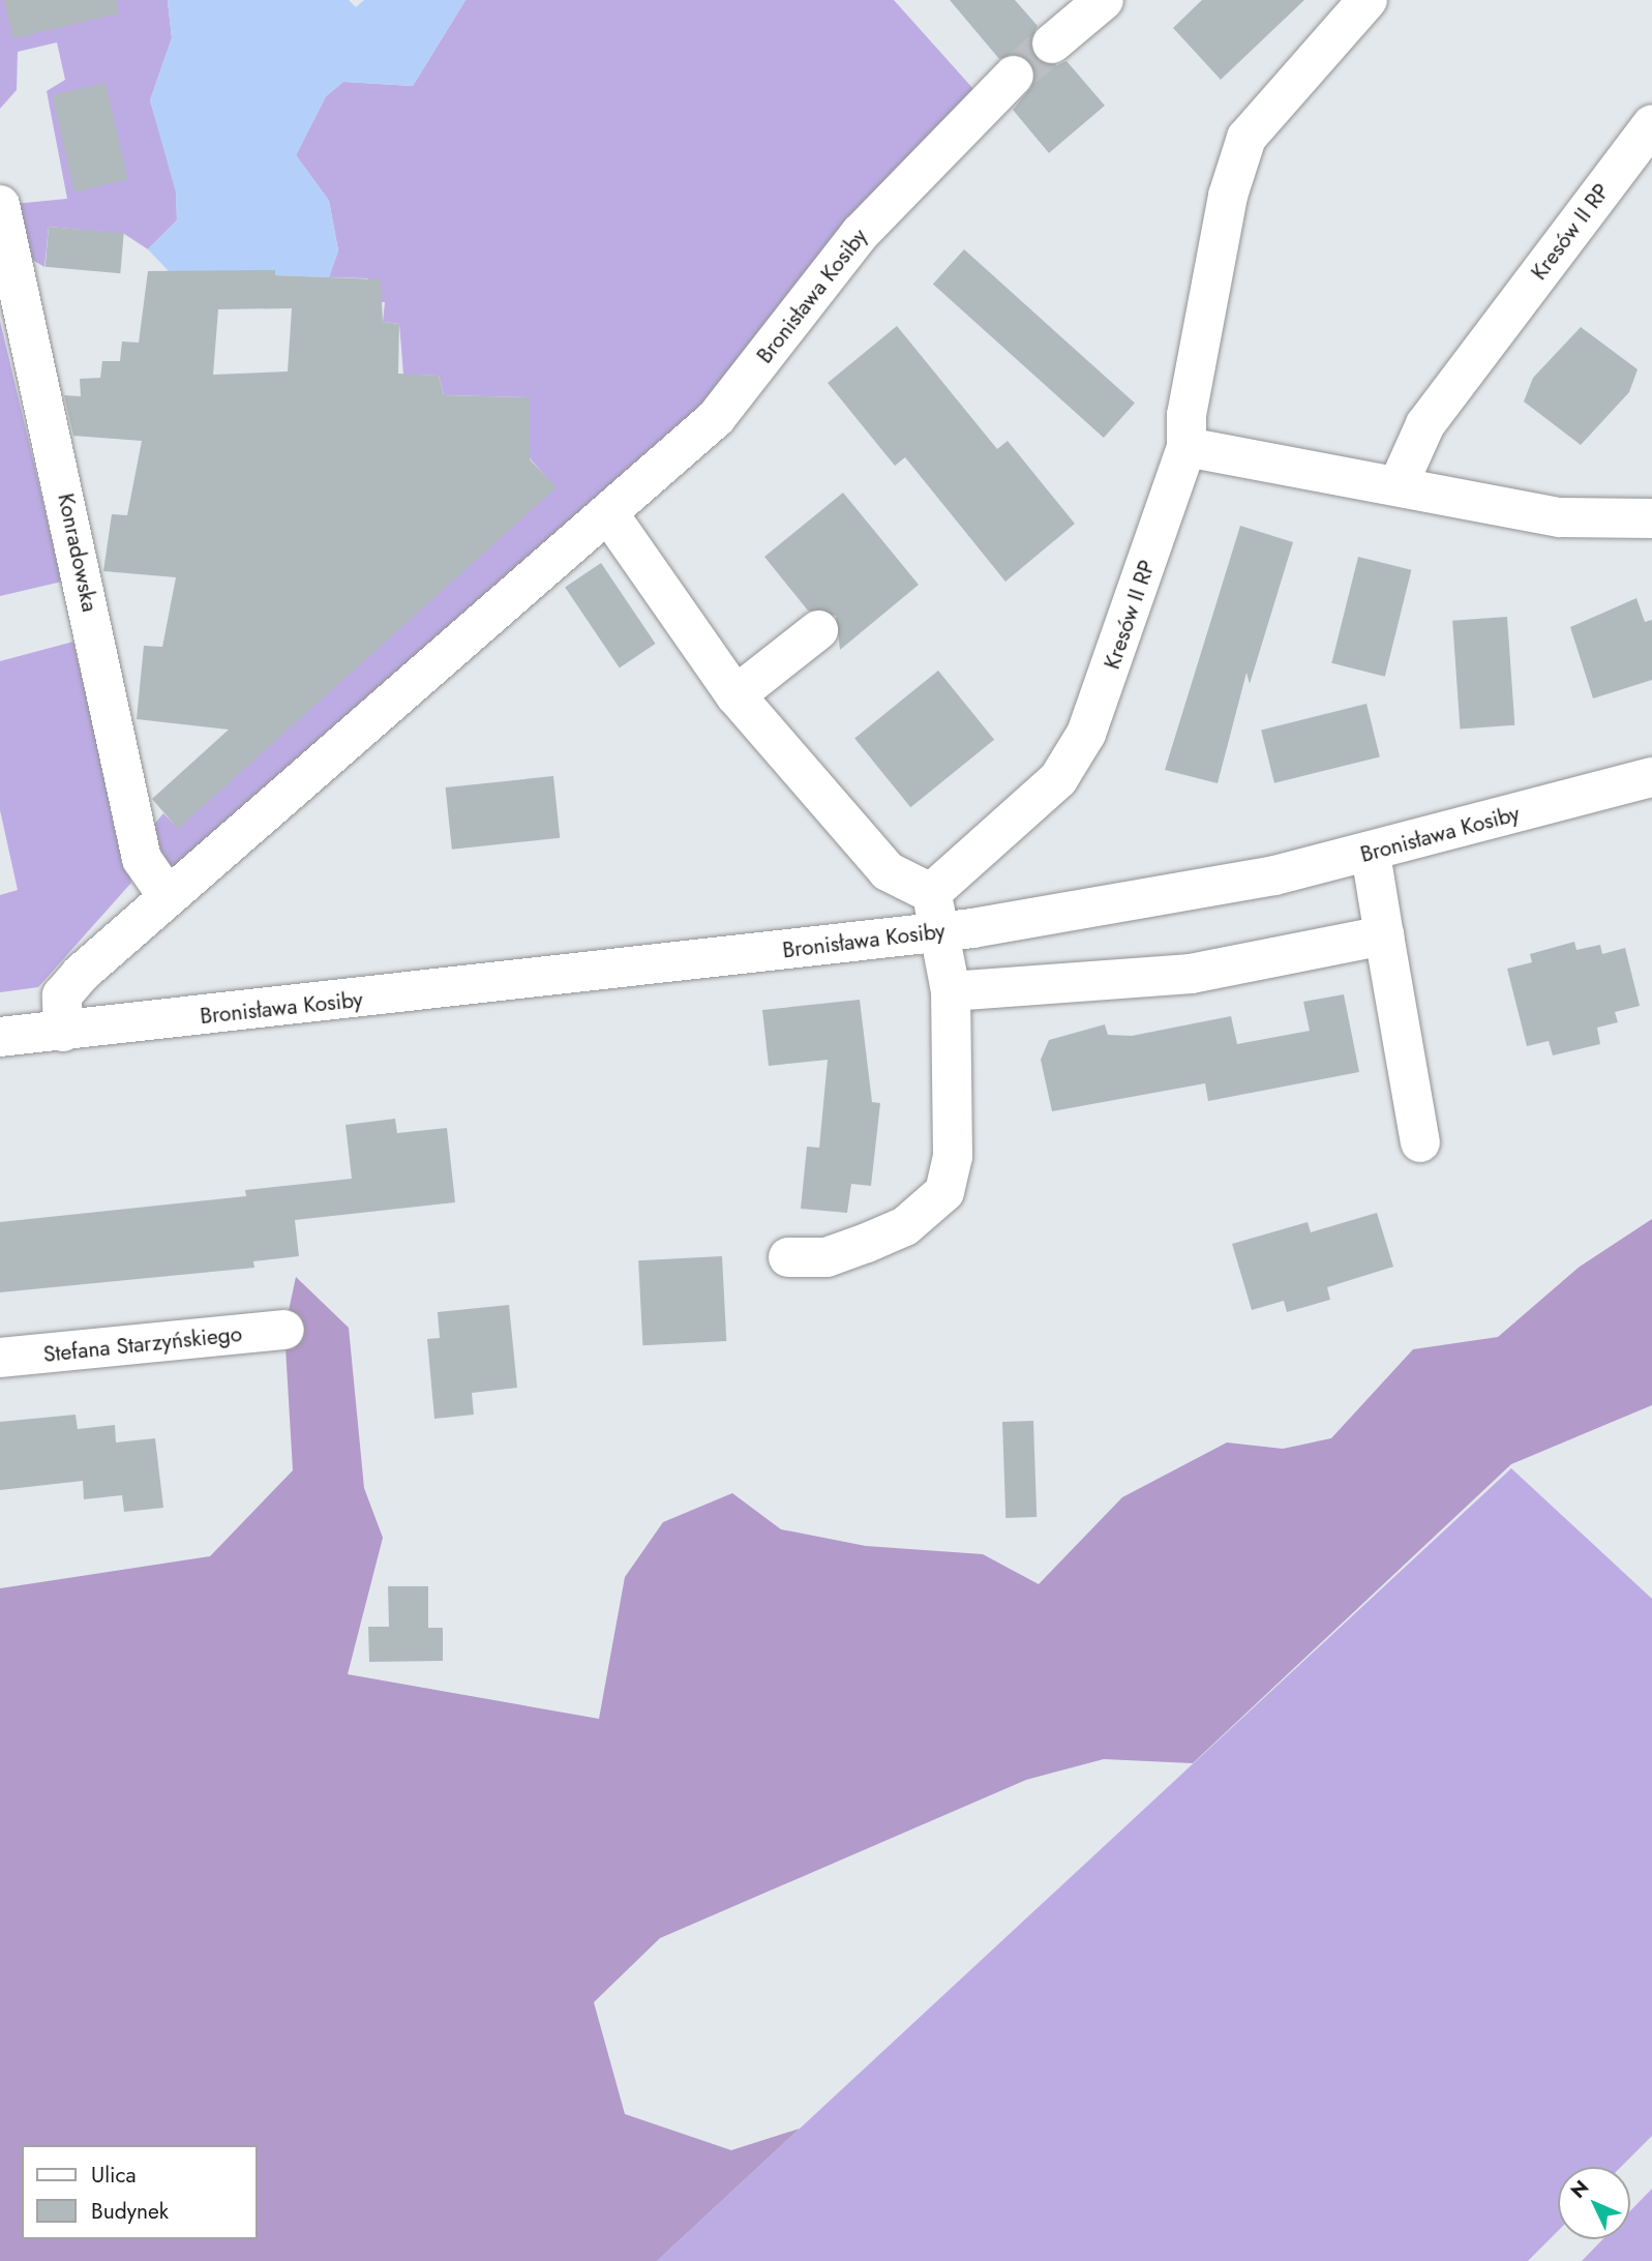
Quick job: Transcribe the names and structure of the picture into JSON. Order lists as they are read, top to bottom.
{
  "streets": {
    "street": [
      "Kresów II RP",
      "Bronisława Kosiby",
      "Konradowska",
      "Stefana Starzyńskiego"
    ]
  },
  "crossings": [
    ["Kresów II RP", "Bronisława Kosiby"],
    ["Bronisława Kosiby", "Konradowska"]
  ],
  "legend": ["Ulica", "Budynek"],
  "north": "top left"
}
